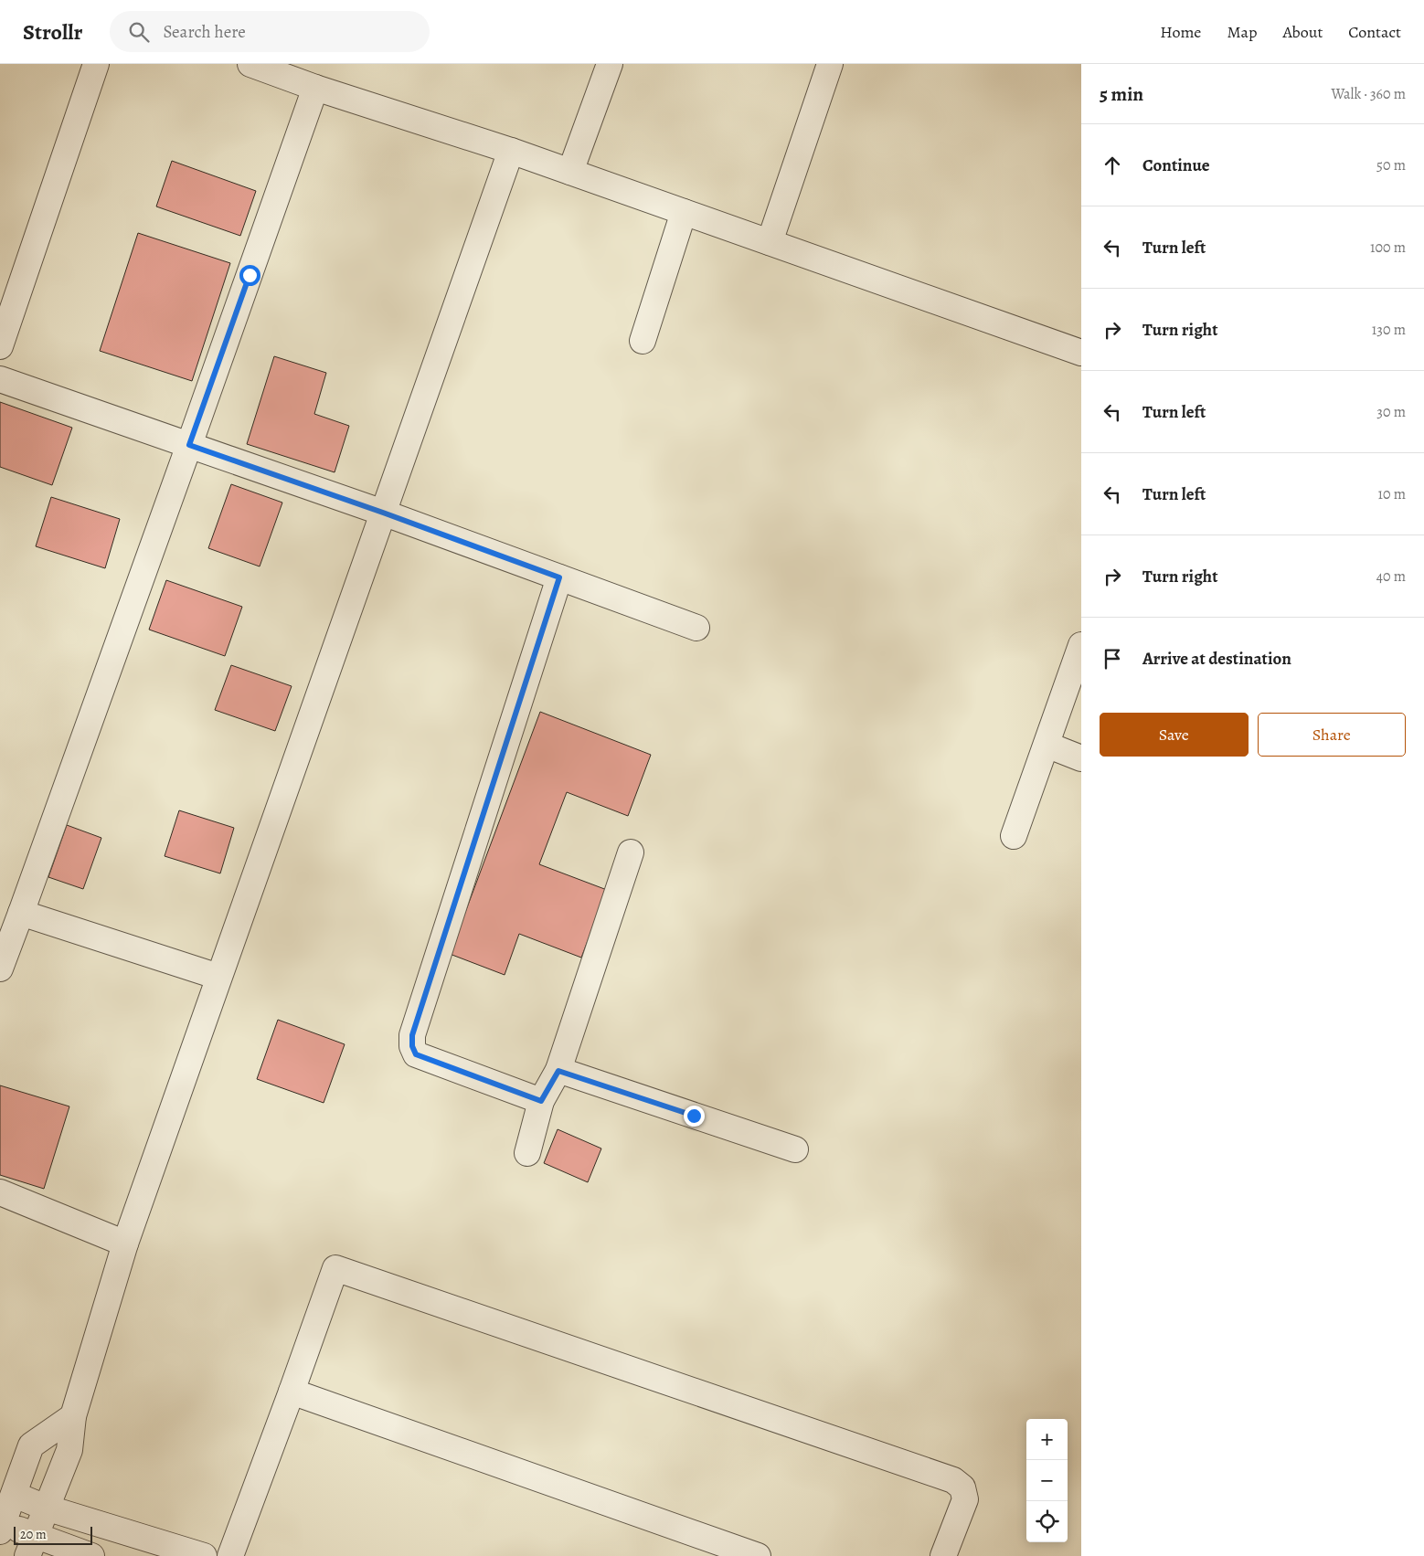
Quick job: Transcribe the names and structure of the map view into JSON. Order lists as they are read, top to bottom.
{
  "scale_bar": "20 m",
  "page": {
    "header": "Strollr",
    "search": "Search here",
    "nav": [
      "Home",
      "Map",
      "About",
      "Contact"
    ],
    "heading": ["5 min", "Walk · 360 m"],
    "list": [
      ["Continue", "50 m"],
      ["Turn left", "100 m"],
      ["Turn right", "130 m"],
      ["Turn left", "30 m"],
      ["Turn left", "10 m"],
      ["Turn right", "40 m"],
      "Arrive at destination"
    ],
    "buttons": ["Save", "Share"],
    "map_buttons": ["+", "−"],
    "scale": "20 m"
  }
}
